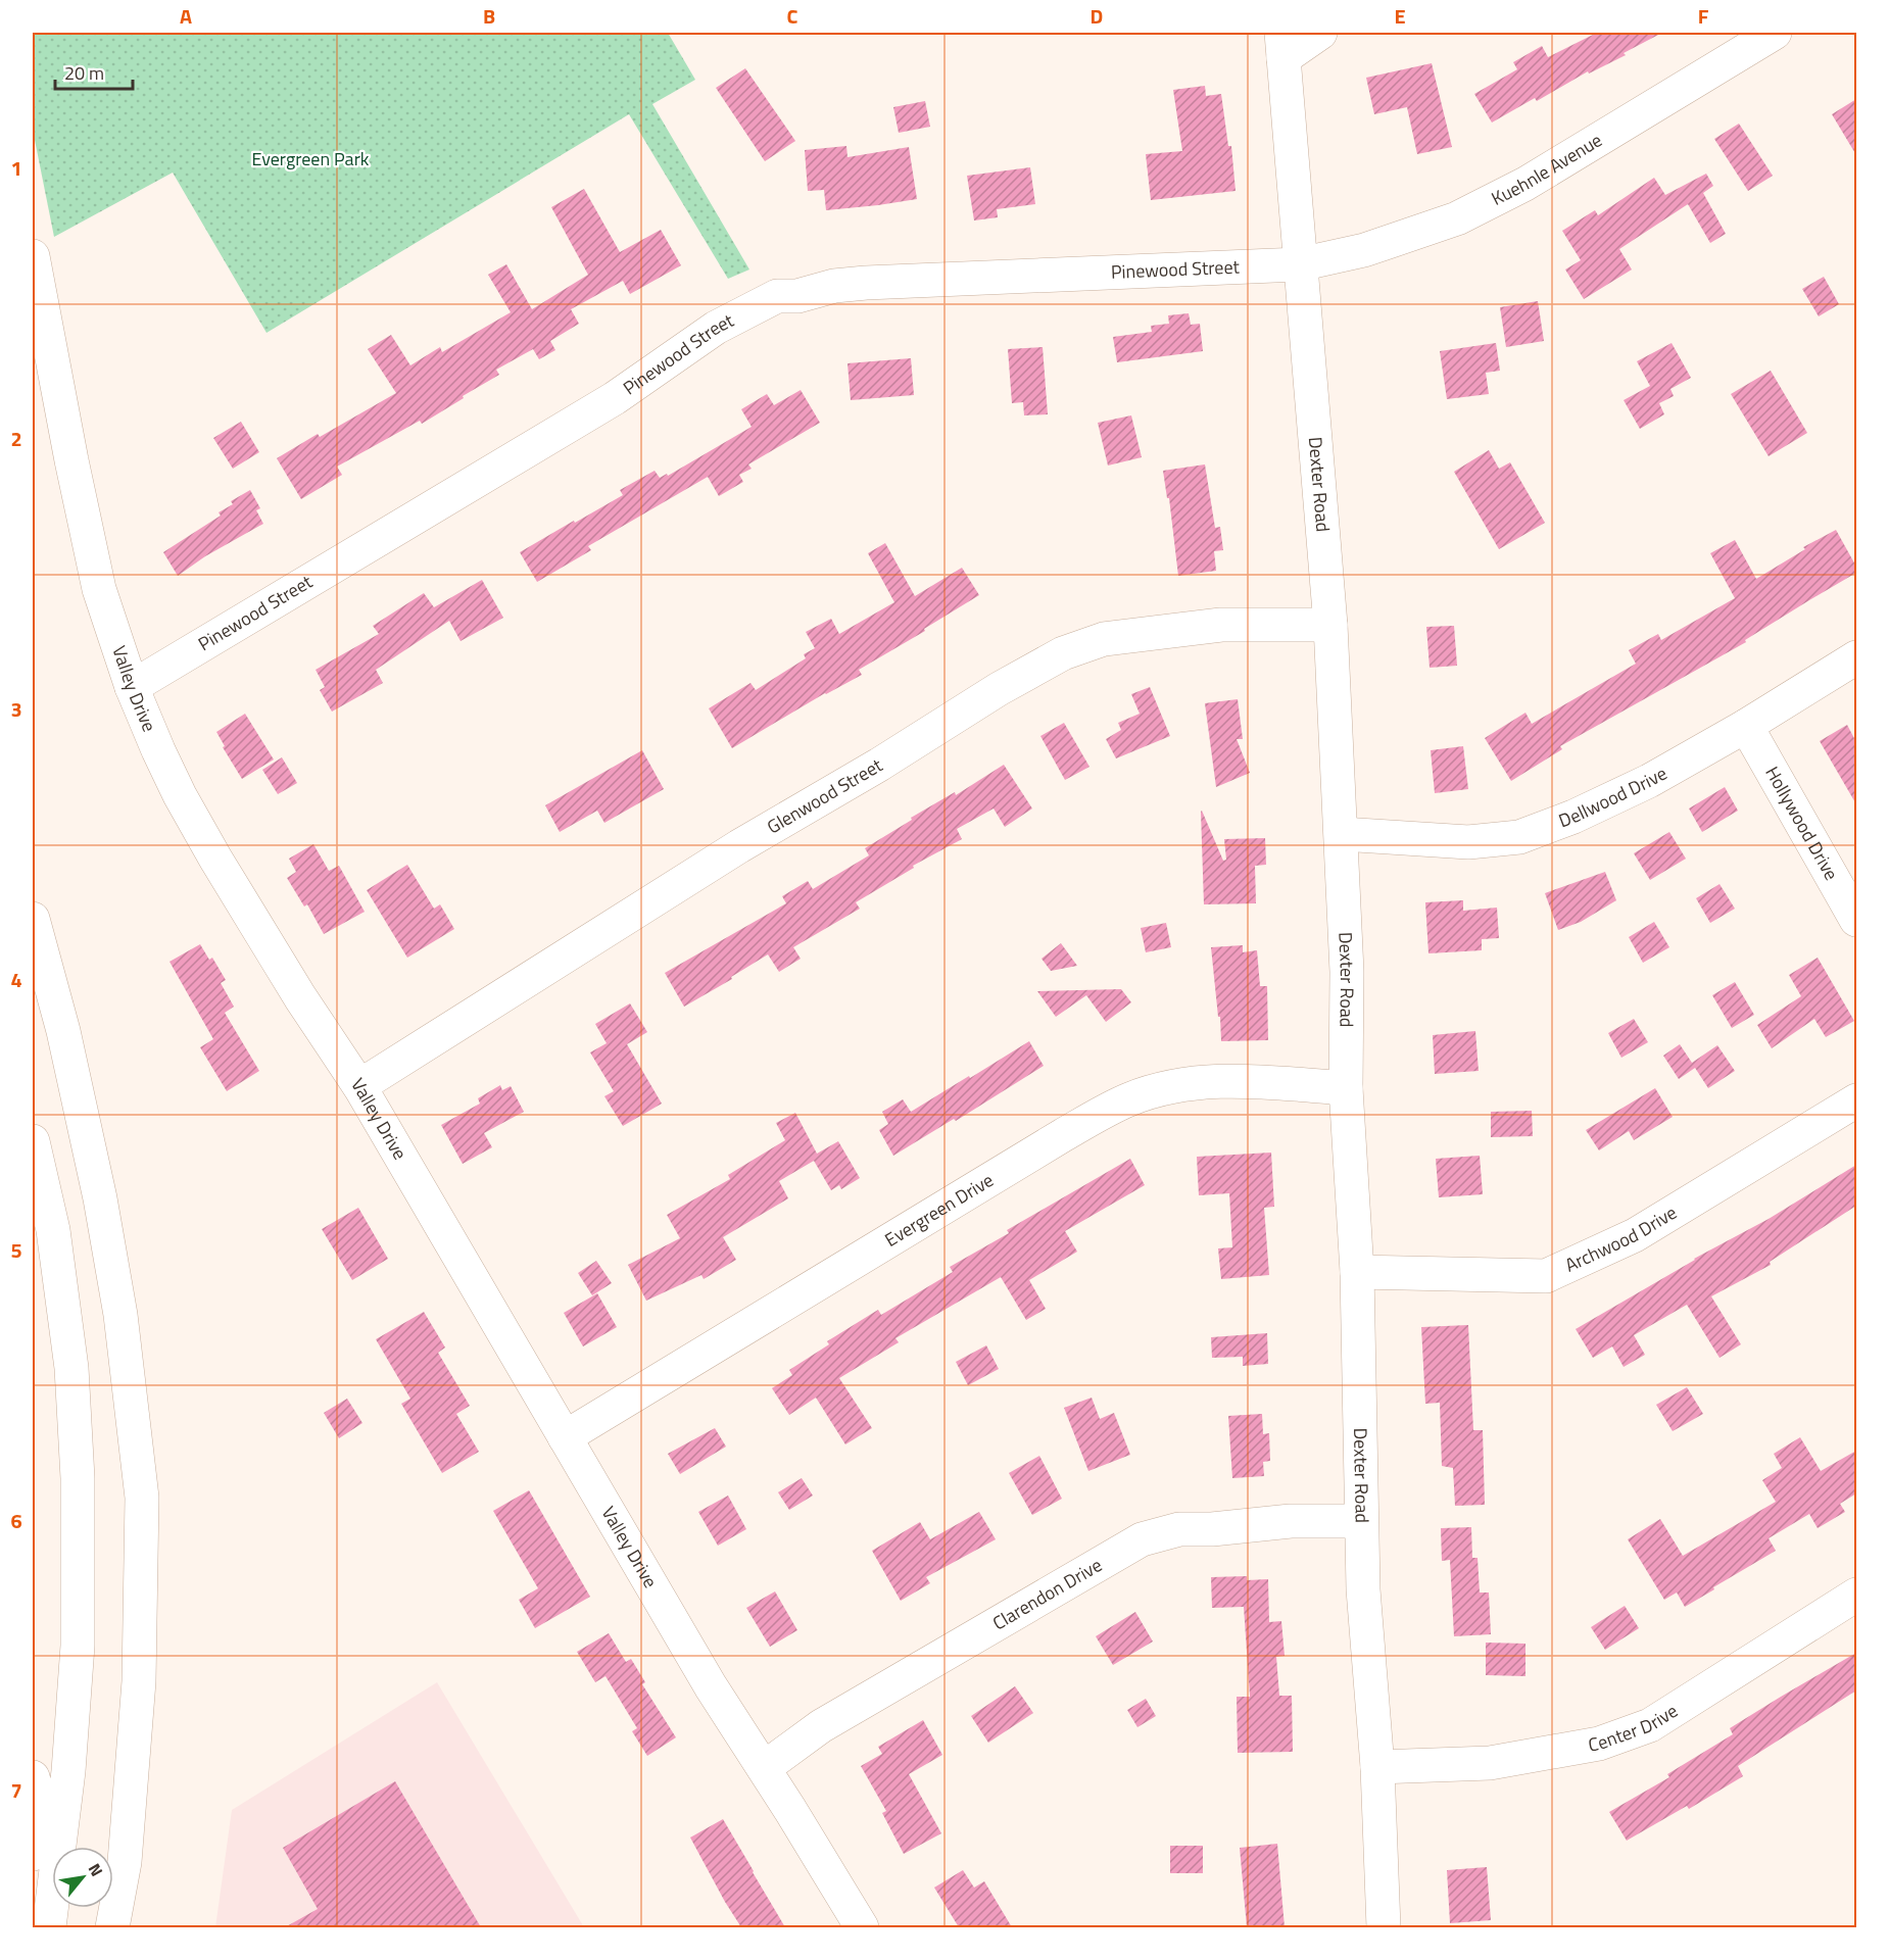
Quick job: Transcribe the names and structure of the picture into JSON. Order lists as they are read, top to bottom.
{
  "streets": {
    "main road": [
      "Kuehnle Avenue",
      "Pinewood Street",
      "Dexter Road",
      "Valley Drive",
      "Glenwood Street",
      "Dellwood Drive",
      "Hollywood Drive",
      "Evergreen Drive",
      "Archwood Drive",
      "Clarendon Drive",
      "Center Drive"
    ]
  },
  "crossings": [
    ["Kuehnle Avenue", "Pinewood Street"],
    ["Kuehnle Avenue", "Dexter Road"],
    ["Pinewood Street", "Dexter Road"],
    ["Pinewood Street", "Valley Drive"],
    ["Dexter Road", "Glenwood Street"],
    ["Dexter Road", "Dellwood Drive"],
    ["Dexter Road", "Evergreen Drive"],
    ["Dexter Road", "Archwood Drive"],
    ["Dexter Road", "Clarendon Drive"],
    ["Dexter Road", "Center Drive"],
    ["Valley Drive", "Glenwood Street"],
    ["Valley Drive", "Evergreen Drive"],
    ["Valley Drive", "Clarendon Drive"],
    ["Dellwood Drive", "Hollywood Drive"]
  ],
  "parks": ["Evergreen Park"],
  "scale_bar": "20 m",
  "north": "top right",
  "grid": {
    "columns": [
      "A",
      "B",
      "C",
      "D",
      "E",
      "F"
    ],
    "rows": [
      "1",
      "2",
      "3",
      "4",
      "5",
      "6",
      "7"
    ]
  }
}
